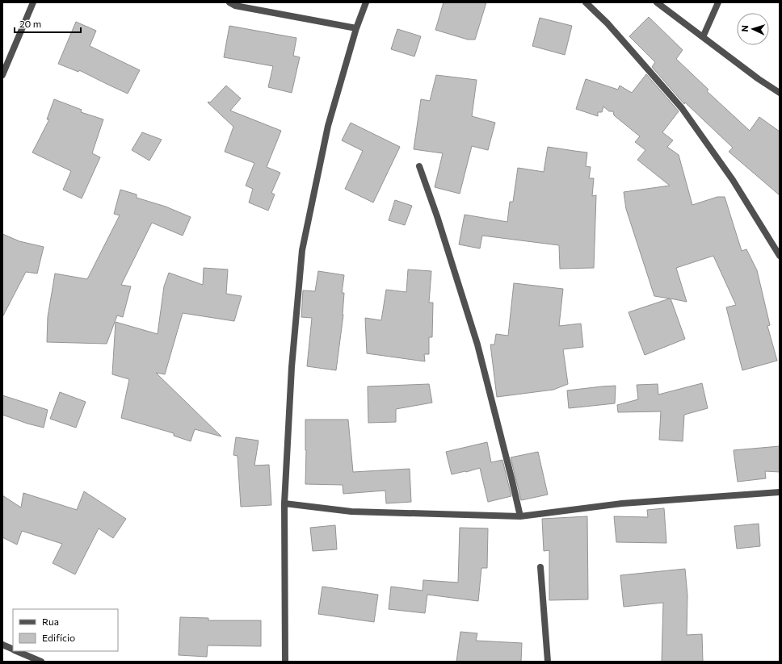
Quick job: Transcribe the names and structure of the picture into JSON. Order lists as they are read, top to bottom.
{
  "legend": ["Rua", "Edifício"],
  "scale_bar": "20 m",
  "north": "left"
}
